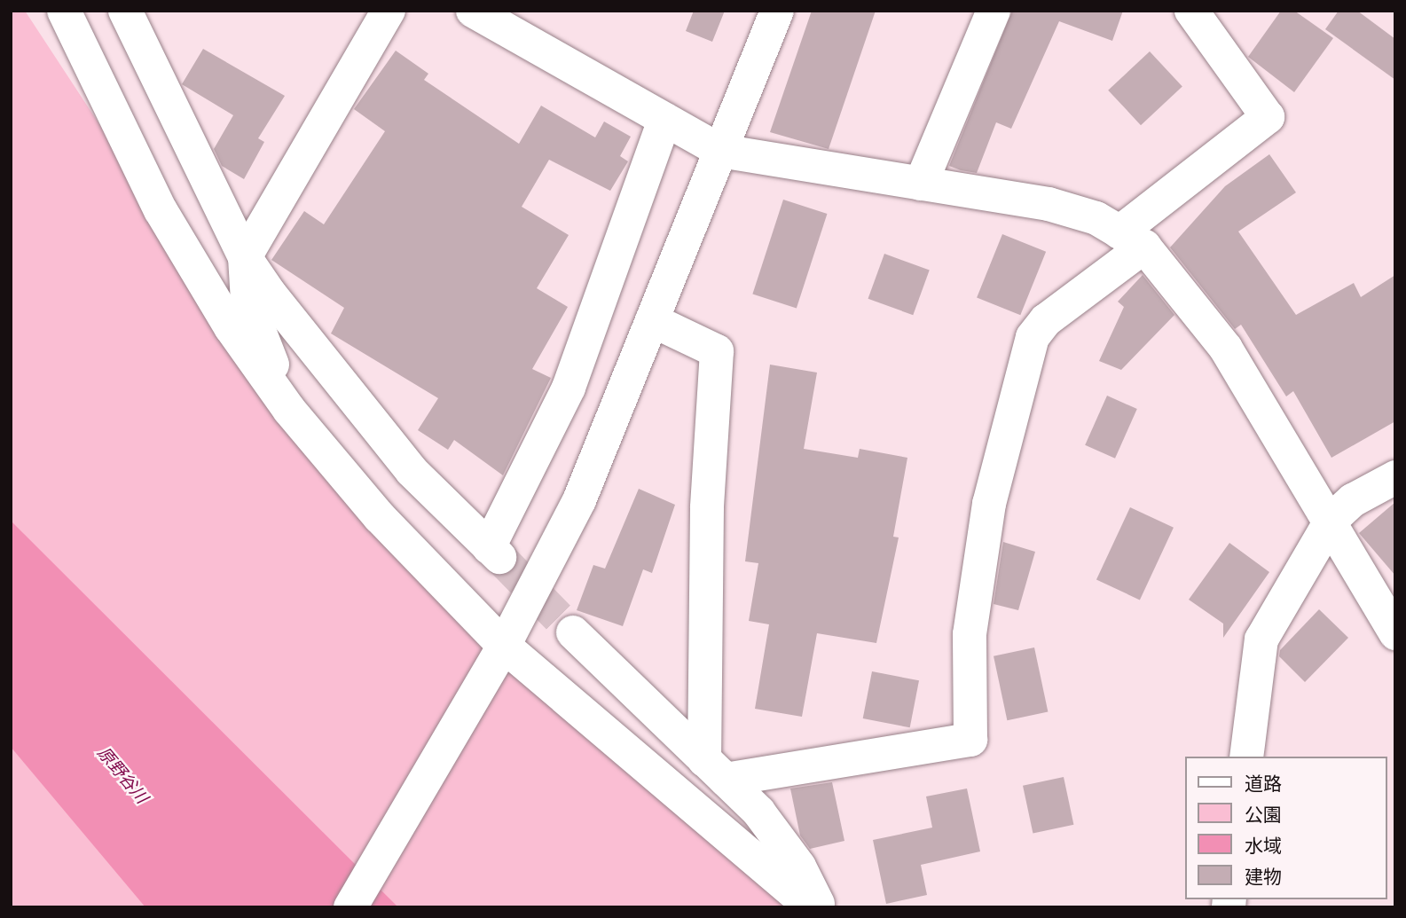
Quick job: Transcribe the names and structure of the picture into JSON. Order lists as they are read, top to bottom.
{
  "water": ["原野谷川"],
  "legend": [
    "道路",
    "公園",
    "水域",
    "建物"
  ]
}
